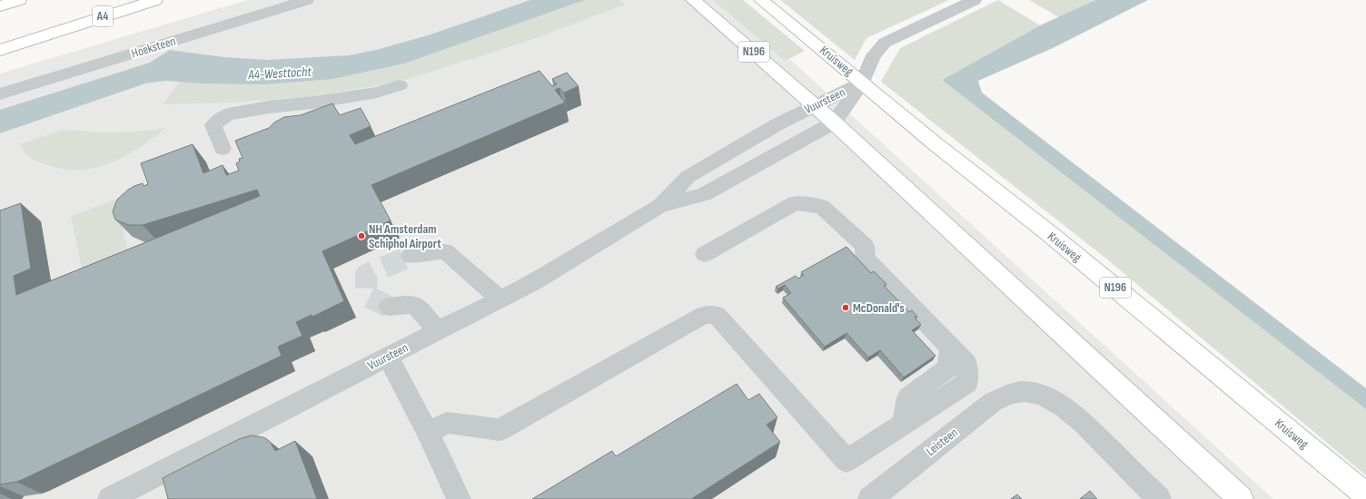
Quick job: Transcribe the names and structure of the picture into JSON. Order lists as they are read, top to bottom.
{
  "streets": {
    "highway": ["A4", "N196", "Kruisweg"],
    "street": ["Hoeksteen", "Vuursteen", "Leisteen"]
  },
  "crossings": [
    ["N196", "Vuursteen"],
    ["Kruisweg", "Vuursteen"]
  ],
  "water": ["A4-Westtocht"],
  "places": ["NH Amsterdam Schiphol Airport", "McDonald's"]
}
